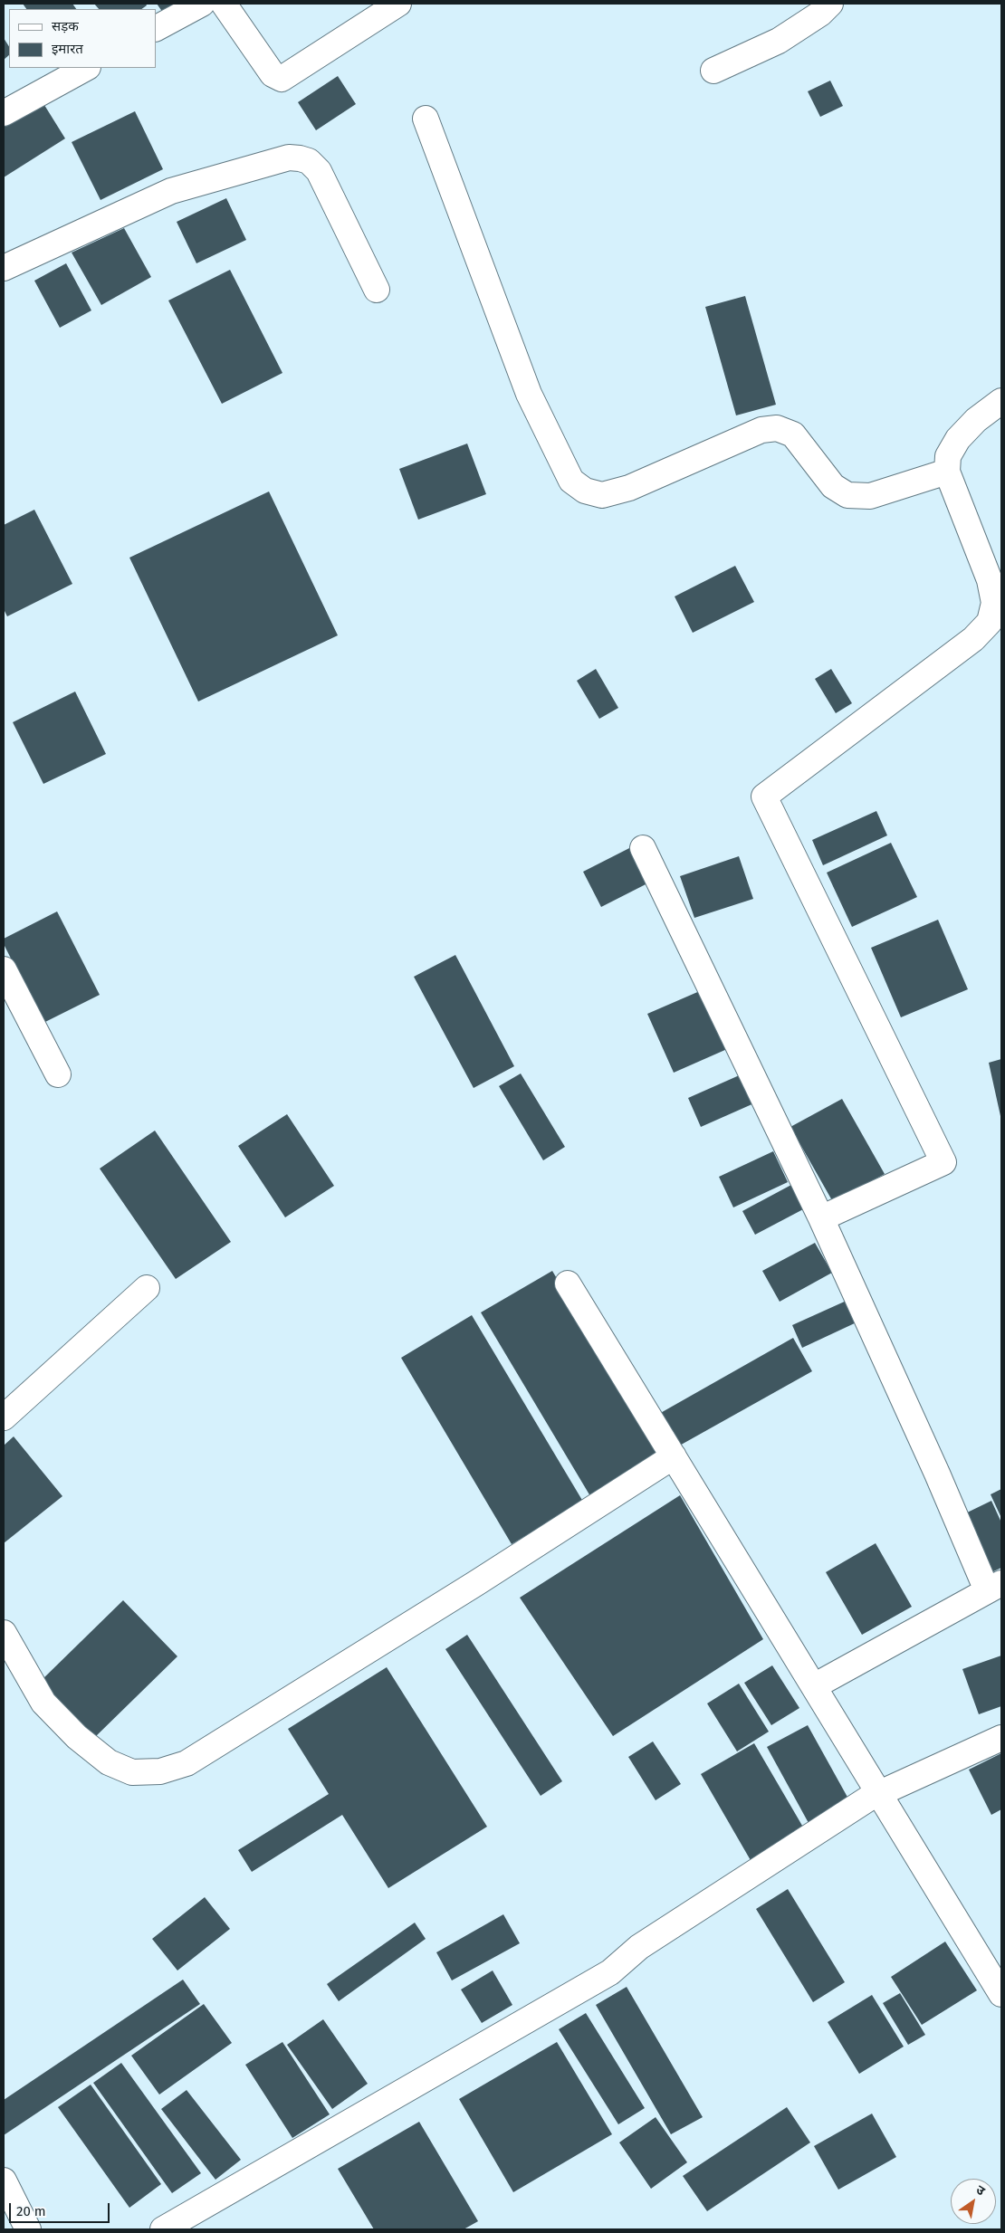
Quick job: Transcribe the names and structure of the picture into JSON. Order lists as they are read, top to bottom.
{
  "legend": ["सड़क", "इमारत"],
  "scale_bar": "20 m",
  "north": "top right"
}
